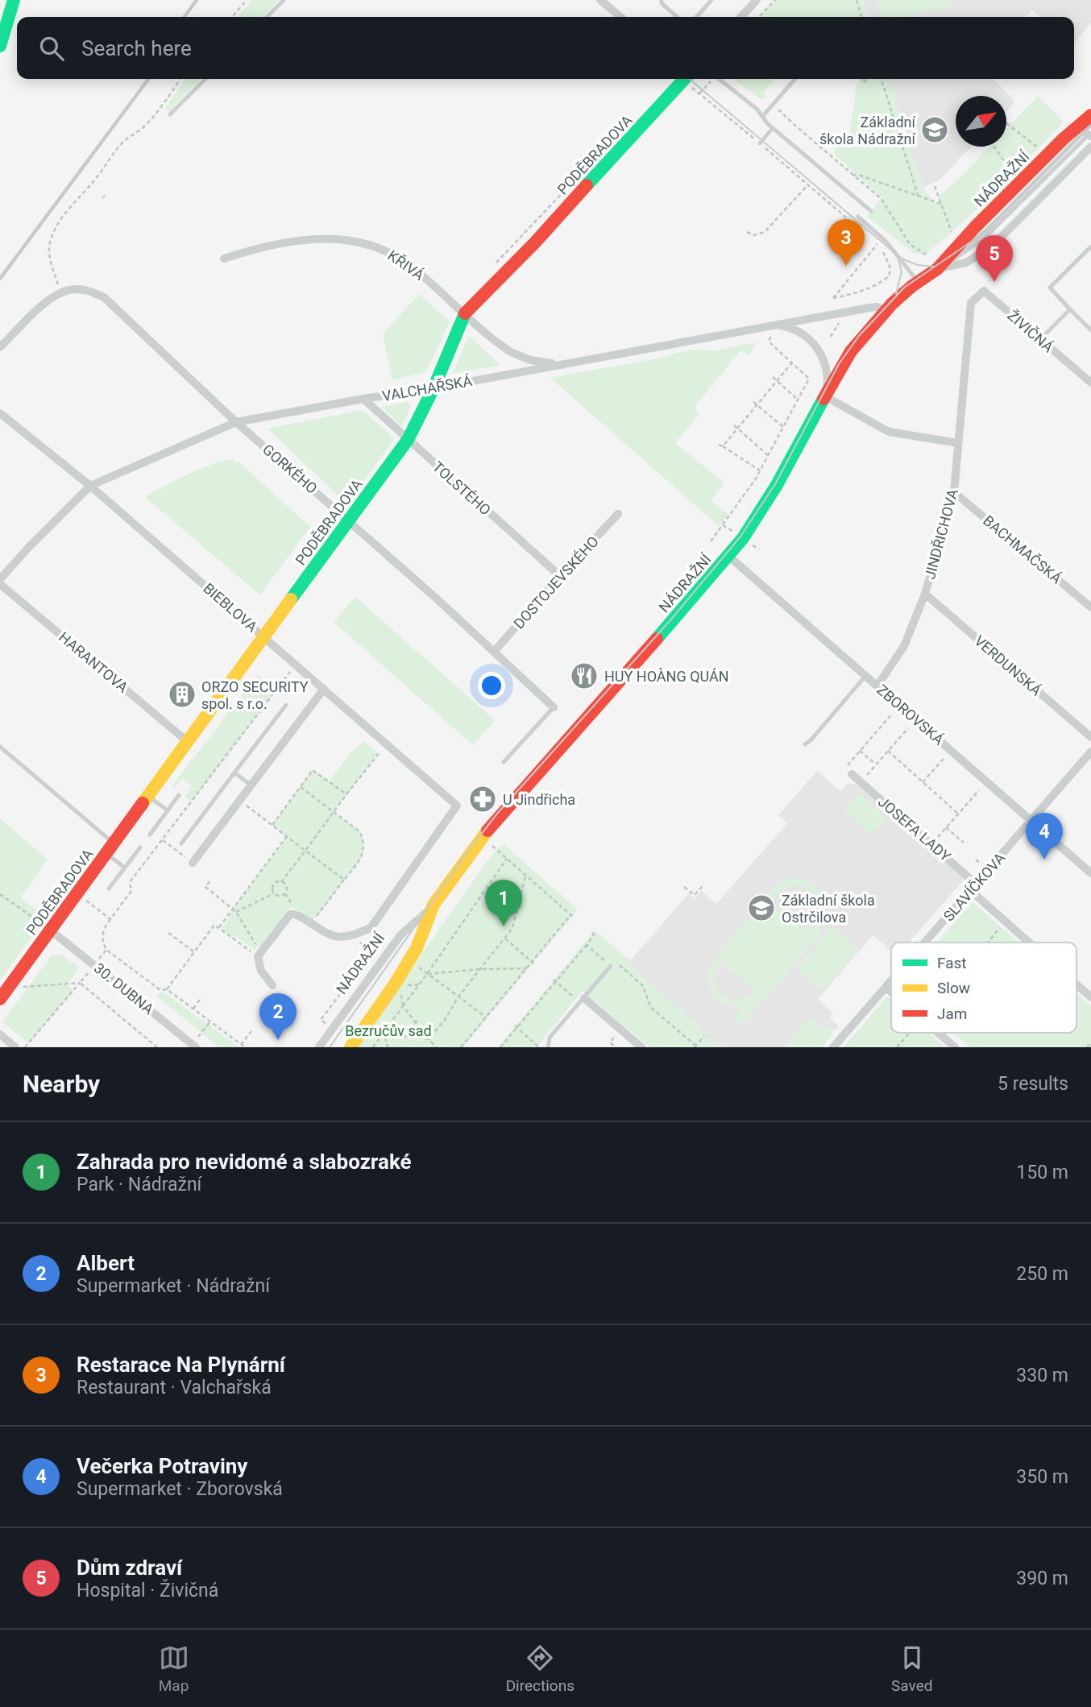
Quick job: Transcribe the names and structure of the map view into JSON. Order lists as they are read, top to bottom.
{
  "streets": {
    "street": [
      "PODĚBRADOVA",
      "NÁDRAŽNÍ",
      "KŘIVÁ",
      "ŽIVIČNÁ",
      "VALCHAŘSKÁ",
      "GORKÉHO",
      "TOLSTÉHO",
      "JINDŘICHOVA",
      "BACHMAČSKÁ",
      "DOSTOJEVSKÉHO",
      "BIEBLOVA",
      "HARANTOVA",
      "VERDUNSKÁ",
      "ZBOROVSKÁ",
      "JOSEFA LADY",
      "SLAVÍČKOVA",
      "30. DUBNA"
    ]
  },
  "crossings": [
    ["PODĚBRADOVA", "KŘIVÁ"],
    ["PODĚBRADOVA", "VALCHAŘSKÁ"],
    ["PODĚBRADOVA", "GORKÉHO"],
    ["PODĚBRADOVA", "TOLSTÉHO"],
    ["PODĚBRADOVA", "BIEBLOVA"],
    ["PODĚBRADOVA", "HARANTOVA"],
    ["PODĚBRADOVA", "30. DUBNA"],
    ["NÁDRAŽNÍ", "VALCHAŘSKÁ"],
    ["NÁDRAŽNÍ", "ZBOROVSKÁ"],
    ["KŘIVÁ", "VALCHAŘSKÁ"],
    ["ŽIVIČNÁ", "JINDŘICHOVA"],
    ["VALCHAŘSKÁ", "GORKÉHO"],
    ["VALCHAŘSKÁ", "TOLSTÉHO"],
    ["VALCHAŘSKÁ", "BIEBLOVA"],
    ["GORKÉHO", "DOSTOJEVSKÉHO"],
    ["TOLSTÉHO", "DOSTOJEVSKÉHO"],
    ["JINDŘICHOVA", "BACHMAČSKÁ"],
    ["JINDŘICHOVA", "VERDUNSKÁ"],
    ["JINDŘICHOVA", "ZBOROVSKÁ"],
    ["ZBOROVSKÁ", "SLAVÍČKOVA"],
    ["JOSEFA LADY", "SLAVÍČKOVA"]
  ],
  "parks": ["Bezručův sad"],
  "places": {
    "school or university": ["Základní škola Nádražní", "Základní škola Ostrčilova"],
    "restaurant": ["HUY HOÀNG QUÁN"],
    "building": ["ORZO SECURITY spol. s r.o."],
    "pharmacy": ["U Jindřicha"]
  },
  "legend": ["Fast", "Slow", "Jam"],
  "north": "top right",
  "page": {
    "search": "Search here",
    "pins": [
      "3",
      "5",
      "4",
      "1",
      "2"
    ],
    "heading": ["Nearby", "5 results"],
    "list": [
      {
        "mark": "1",
        "name": "Zahrada pro nevidomé a slabozraké",
        "note": "Park · Nádražní",
        "value": "150 m"
      },
      {
        "mark": "2",
        "name": "Albert",
        "note": "Supermarket · Nádražní",
        "value": "250 m"
      },
      {
        "mark": "3",
        "name": "Restarace Na Plynární",
        "note": "Restaurant · Valchařská",
        "value": "330 m"
      },
      {
        "mark": "4",
        "name": "Večerka Potraviny",
        "note": "Supermarket · Zborovská",
        "value": "350 m"
      },
      {
        "mark": "5",
        "name": "Dům zdraví",
        "note": "Hospital · Živičná",
        "value": "390 m"
      }
    ],
    "nav": ["Map", "Directions", "Saved"]
  }
}
